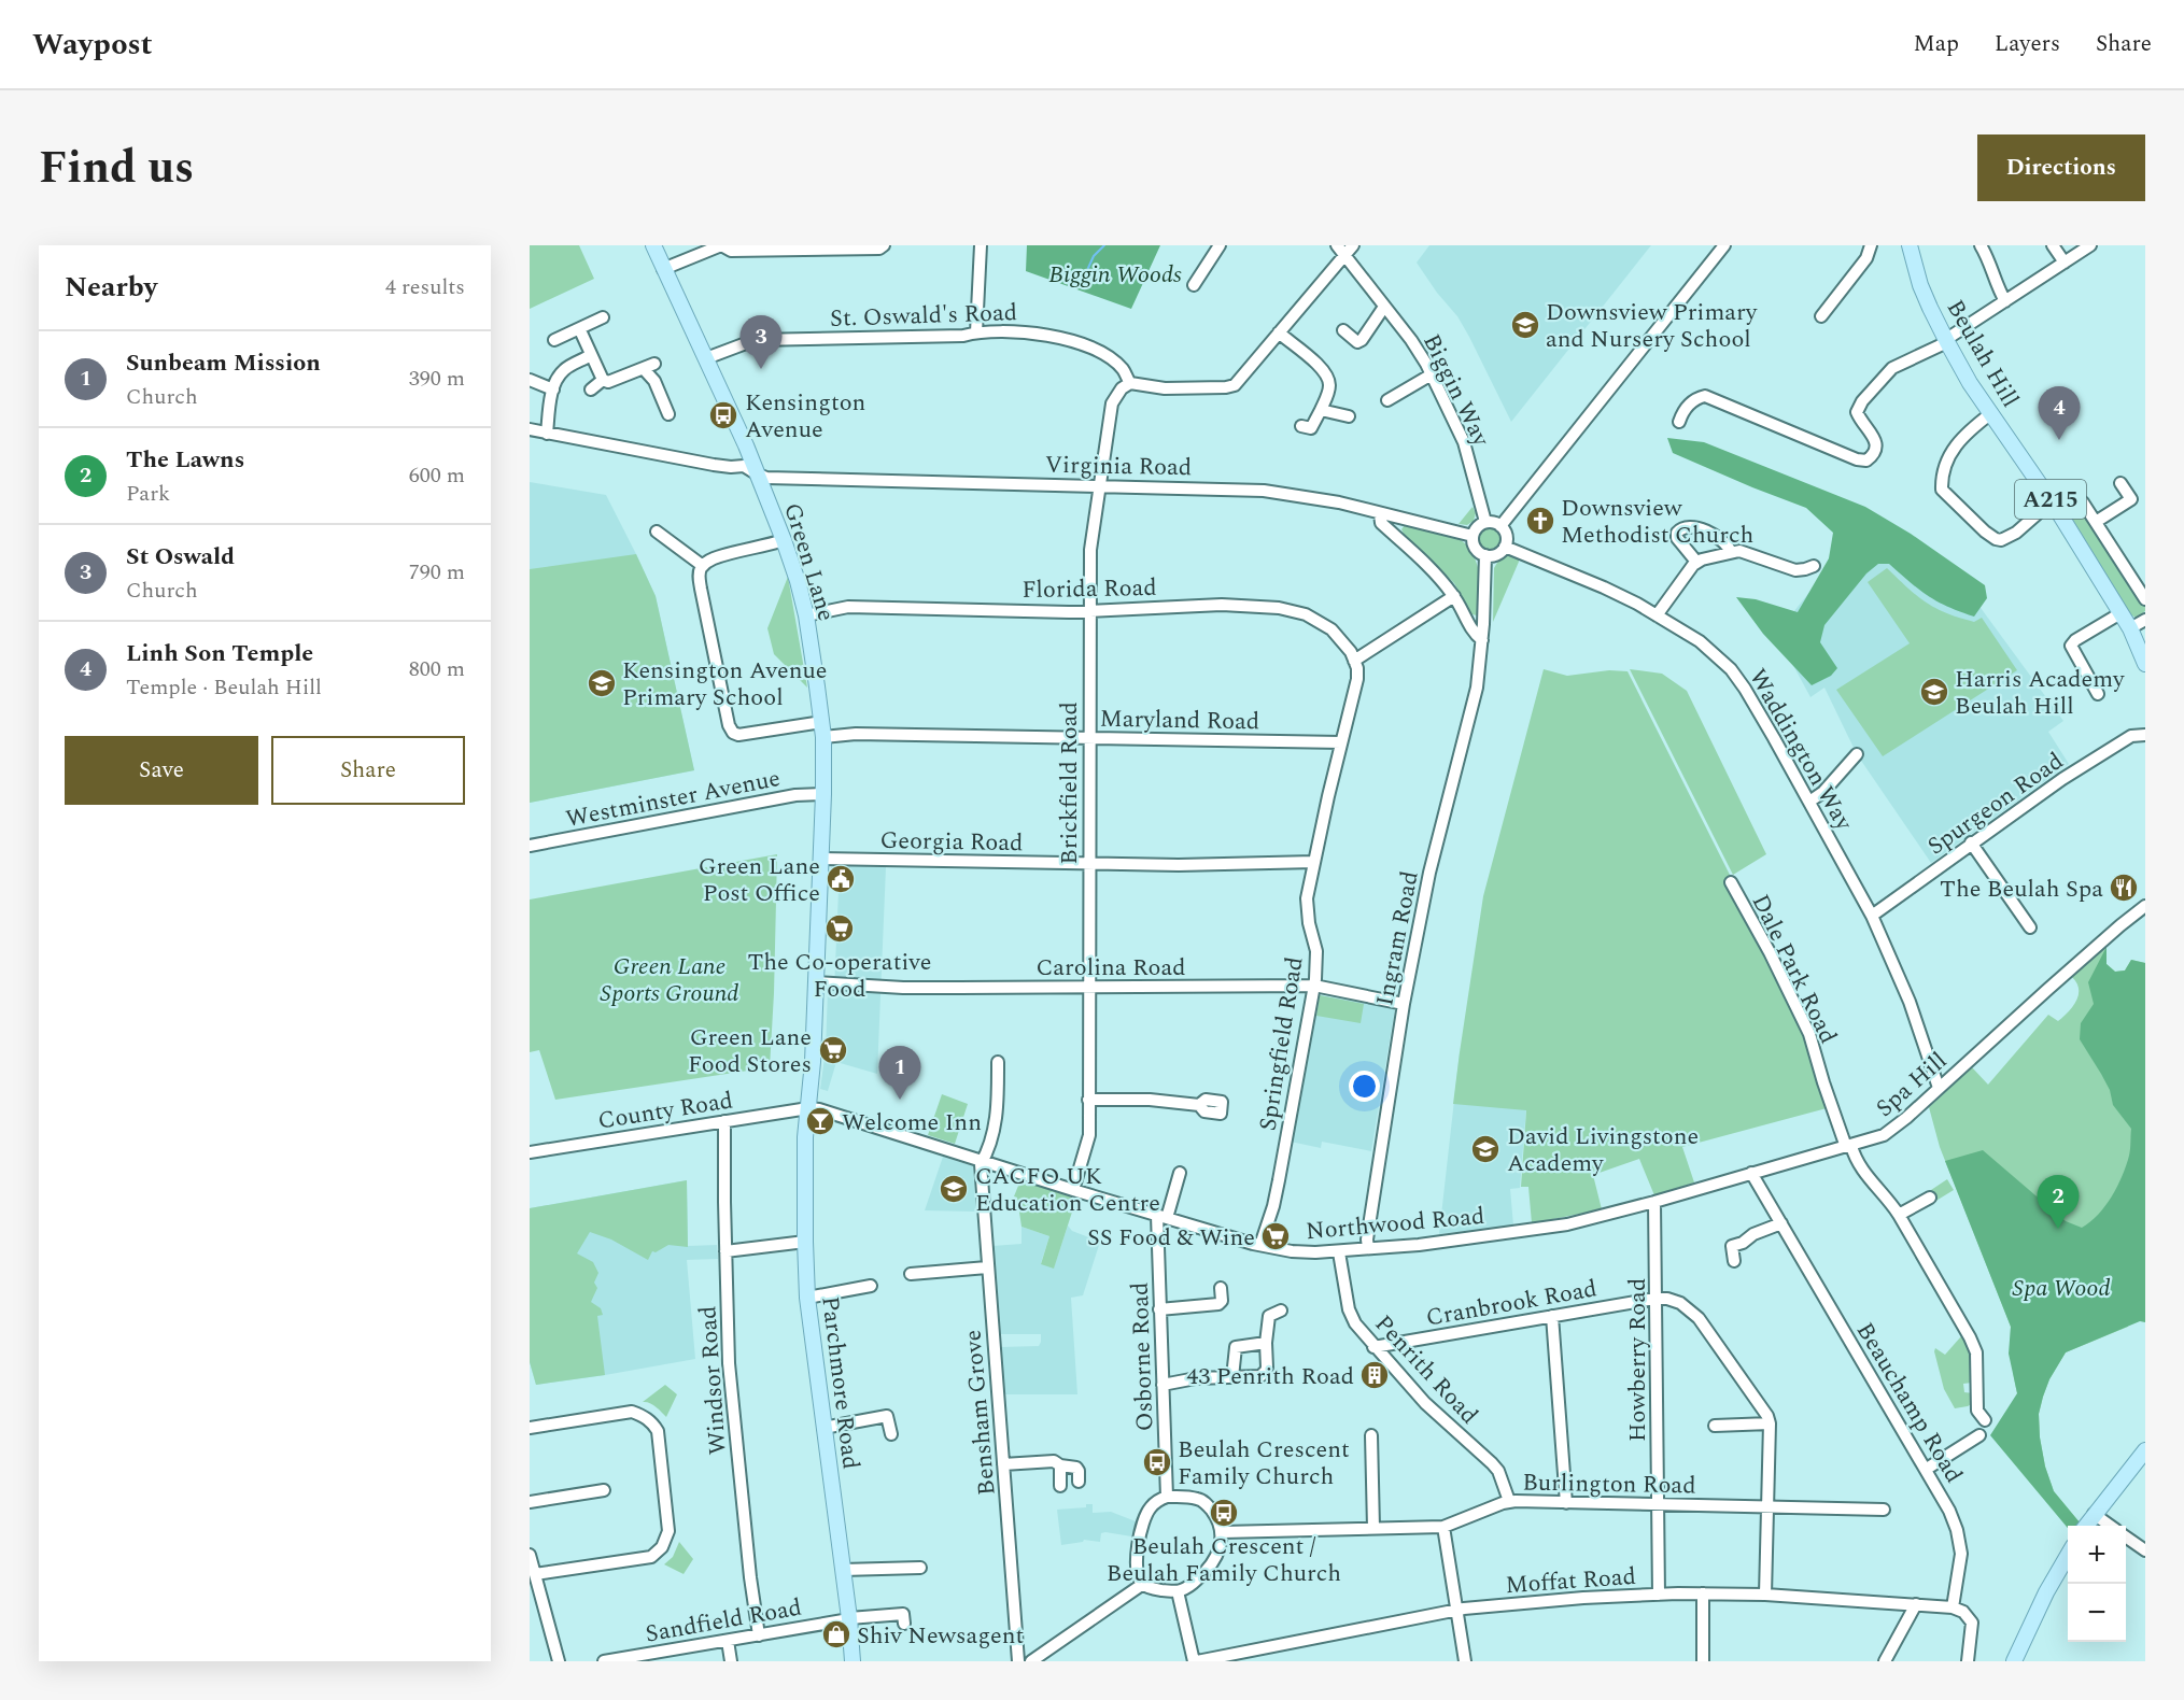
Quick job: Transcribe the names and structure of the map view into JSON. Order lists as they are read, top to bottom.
{
  "streets": {
    "main road": [
      "Beulah Hill",
      "A215",
      "Green Lane",
      "Parchmore Road"
    ],
    "street": [
      "St. Oswald's Road",
      "Biggin Way",
      "Virginia Road",
      "Florida Road",
      "Maryland Road",
      "Waddington Way",
      "Brickfield Road",
      "Westminster Avenue",
      "Spurgeon Road",
      "Georgia Road",
      "Ingram Road",
      "Carolina Road",
      "Dale Park Road",
      "Springfield Road",
      "Spa Hill",
      "County Road",
      "Northwood Road",
      "Cranbrook Road",
      "Osborne Road",
      "Howberry Road",
      "Penrith Road",
      "Windsor Road",
      "Beauchamp Road",
      "Bensham Grove",
      "Burlington Road",
      "Moffat Road",
      "Sandfield Road"
    ]
  },
  "crossings": [
    ["St. Oswald's Road", "Green Lane"],
    ["St. Oswald's Road", "Brickfield Road"],
    ["Biggin Way", "Virginia Road"],
    ["Biggin Way", "Waddington Way"],
    ["Biggin Way", "Ingram Road"],
    ["Virginia Road", "Green Lane"],
    ["Virginia Road", "Waddington Way"],
    ["Virginia Road", "Brickfield Road"],
    ["Virginia Road", "Ingram Road"],
    ["Green Lane", "Florida Road"],
    ["Green Lane", "Maryland Road"],
    ["Green Lane", "Westminster Avenue"],
    ["Green Lane", "Georgia Road"],
    ["Green Lane", "Carolina Road"],
    ["Green Lane", "County Road"],
    ["Green Lane", "Northwood Road"],
    ["Green Lane", "Parchmore Road"],
    ["Florida Road", "Brickfield Road"],
    ["Florida Road", "Springfield Road"],
    ["Maryland Road", "Brickfield Road"],
    ["Maryland Road", "Springfield Road"],
    ["Waddington Way", "Spurgeon Road"],
    ["Waddington Way", "Ingram Road"],
    ["Waddington Way", "Spa Hill"],
    ["Brickfield Road", "Georgia Road"],
    ["Brickfield Road", "Carolina Road"],
    ["Brickfield Road", "Northwood Road"],
    ["Georgia Road", "Springfield Road"],
    ["Ingram Road", "Carolina Road"],
    ["Ingram Road", "Northwood Road"],
    ["Carolina Road", "Springfield Road"],
    ["Dale Park Road", "Spa Hill"],
    ["Springfield Road", "Northwood Road"],
    ["Spa Hill", "Northwood Road"],
    ["Spa Hill", "Howberry Road"],
    ["Spa Hill", "Beauchamp Road"],
    ["County Road", "Northwood Road"],
    ["County Road", "Windsor Road"],
    ["County Road", "Parchmore Road"],
    ["Northwood Road", "Osborne Road"],
    ["Northwood Road", "Howberry Road"],
    ["Northwood Road", "Penrith Road"],
    ["Northwood Road", "Parchmore Road"],
    ["Northwood Road", "Bensham Grove"],
    ["Cranbrook Road", "Howberry Road"],
    ["Cranbrook Road", "Penrith Road"],
    ["Osborne Road", "Burlington Road"],
    ["Howberry Road", "Burlington Road"],
    ["Howberry Road", "Moffat Road"],
    ["Penrith Road", "Burlington Road"],
    ["Windsor Road", "Sandfield Road"],
    ["Parchmore Road", "Sandfield Road"],
    ["Beauchamp Road", "Moffat Road"]
  ],
  "parks": ["Biggin Woods", "Green Lane Sports Ground", "Spa Wood"],
  "places": {
    "school or university": [
      "Downsview Primary and Nursery School",
      "Kensington Avenue Primary School",
      "Harris Academy Beulah Hill",
      "David Livingstone Academy",
      "CACFO UK Education Centre"
    ],
    "bus stop": ["Kensington Avenue", "Beulah Crescent Family Church", "Beulah Crescent / Beulah Family Church"],
    "church": ["Downsview Methodist Church"],
    "public building": ["Green Lane Post Office"],
    "restaurant": ["The Beulah Spa"],
    "supermarket": ["The Co-operative Food", "Green Lane Food Stores", "SS Food & Wine"],
    "bar": ["Welcome Inn"],
    "building": ["43 Penrith Road"],
    "shop": ["Shiv Newsagent"]
  },
  "page": {
    "header": "Waypost",
    "nav": ["Map", "Layers", "Share"],
    "title": "Find us",
    "buttons": [
      "Directions",
      ["Save", "Share"]
    ],
    "heading": ["Nearby", "4 results"],
    "pins": [
      "3",
      "4",
      "1",
      "2"
    ],
    "list": [
      {
        "mark": "1",
        "name": "Sunbeam Mission",
        "note": "Church",
        "value": "390 m"
      },
      {
        "mark": "2",
        "name": "The Lawns",
        "note": "Park",
        "value": "600 m"
      },
      {
        "mark": "3",
        "name": "St Oswald",
        "note": "Church",
        "value": "790 m"
      },
      {
        "mark": "4",
        "name": "Linh Son Temple",
        "note": "Temple · Beulah Hill",
        "value": "800 m"
      }
    ],
    "map_buttons": ["+", "−"]
  }
}
